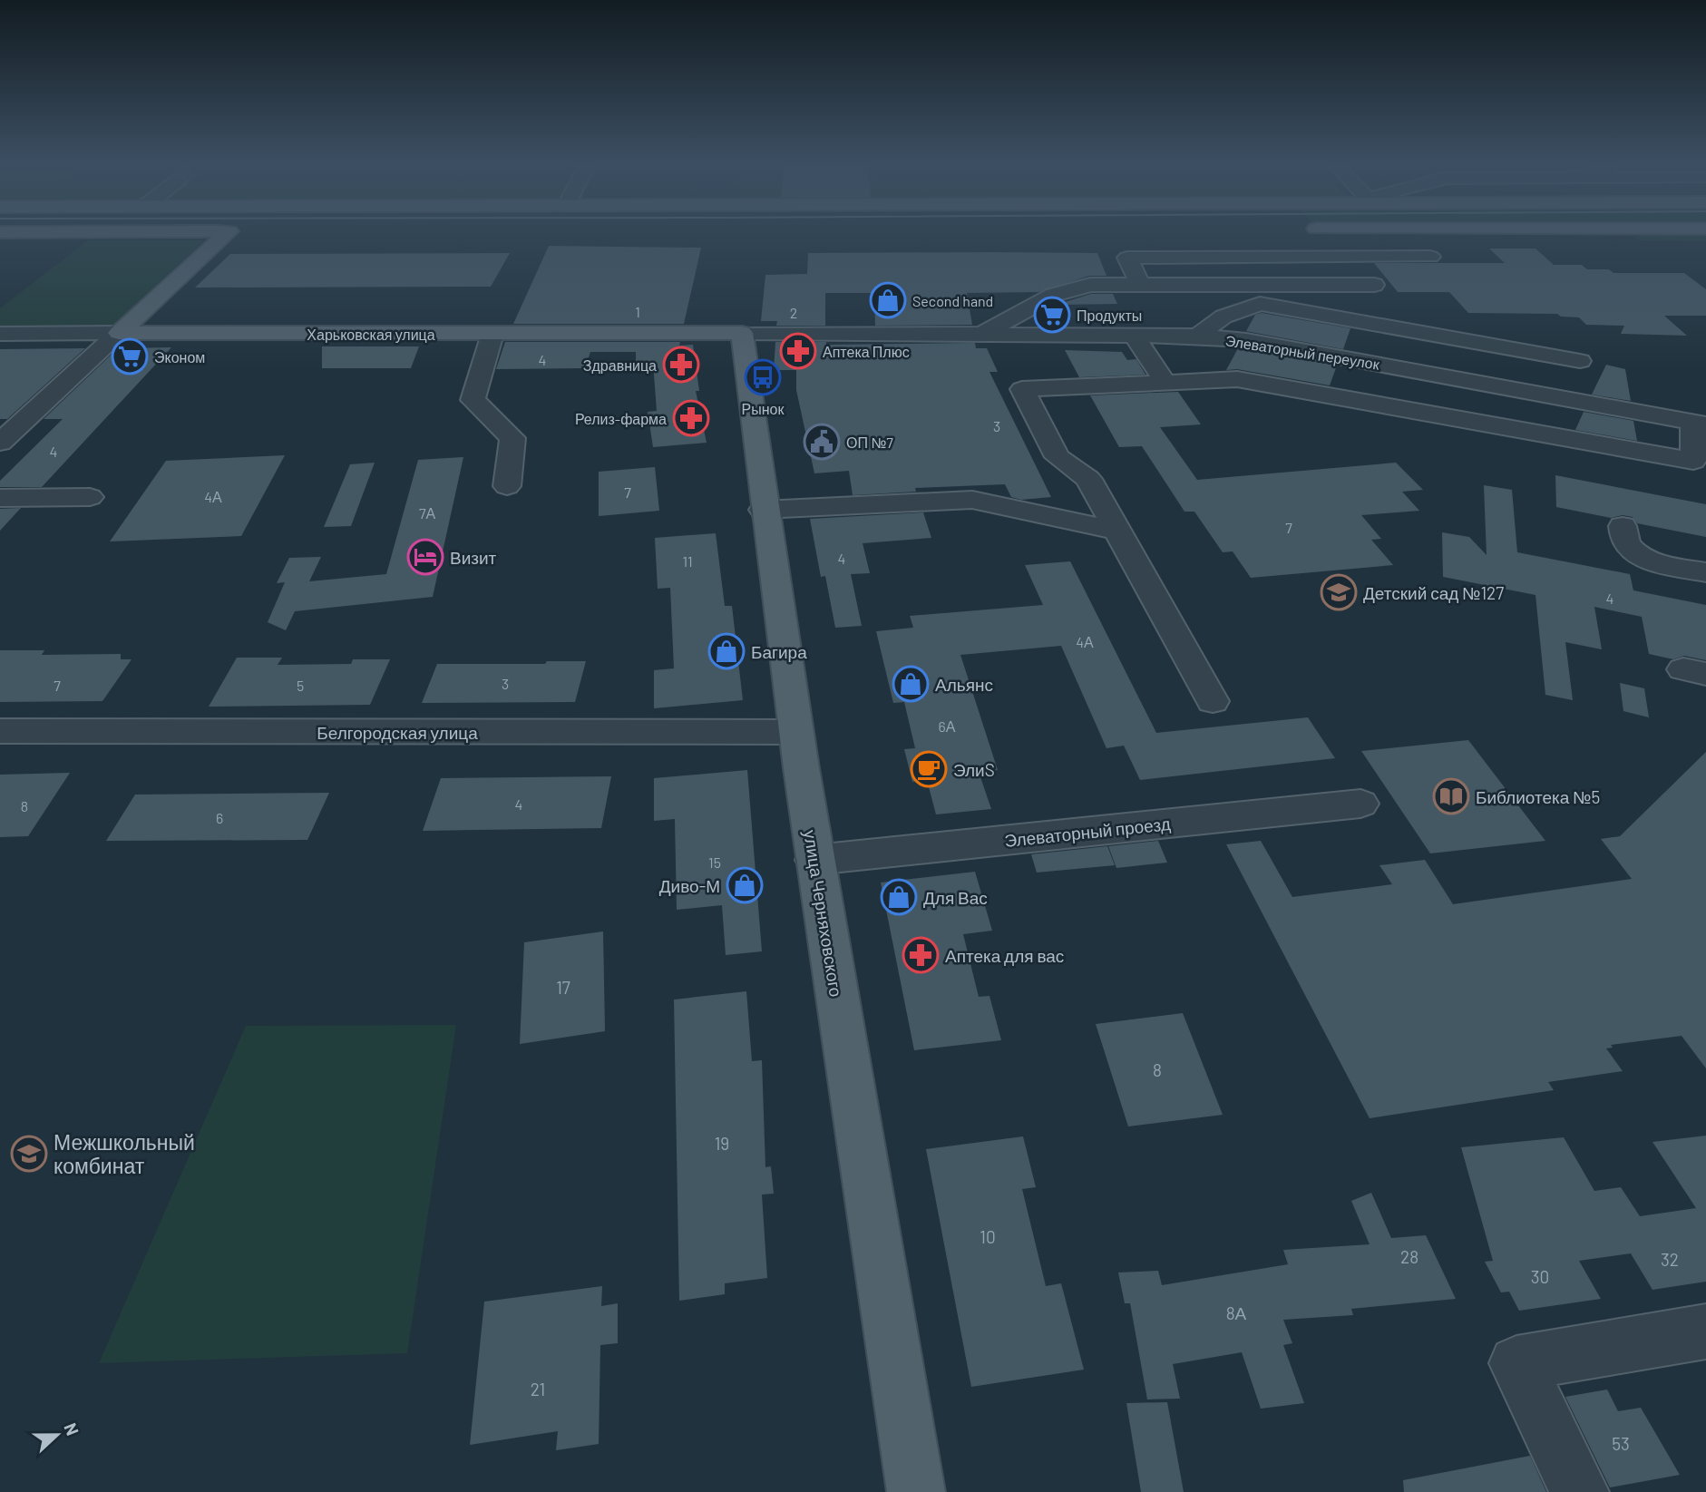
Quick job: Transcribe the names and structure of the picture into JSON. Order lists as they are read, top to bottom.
{
  "streets": {
    "main road": ["Харьковская улица", "улица Черняховского"],
    "street": ["Элеваторный переулок", "Белгородская улица", "Элеваторный проезд"]
  },
  "crossings": [
    ["Харьковская улица", "Элеваторный переулок"],
    ["Харьковская улица", "улица Черняховского"],
    ["Элеваторный переулок", "улица Черняховского"],
    ["Белгородская улица", "улица Черняховского"],
    ["Элеваторный проезд", "улица Черняховского"]
  ],
  "places": {
    "shop": [
      "Second hand",
      "Багира",
      "Альянс",
      "Диво-М",
      "Для Вас"
    ],
    "supermarket": ["Продукты", "Эконом"],
    "pharmacy": [
      "Аптека Плюс",
      "Здравница",
      "Релиз-фарма",
      "Аптека для вас"
    ],
    "bus stop": ["Рынок"],
    "public building": ["ОП №7"],
    "hotel": ["Визит"],
    "school or university": ["Детский сад №127", "Межшкольный комбинат"],
    "cafe": ["ЭлиS"],
    "library": ["Библиотека №5"]
  },
  "house_numbers": [
    "1",
    "2",
    "4",
    "3",
    "4",
    "7",
    "4А",
    "7А",
    "7",
    "4",
    "11",
    "4",
    "4А",
    "3",
    "7",
    "5",
    "6А",
    "4",
    "8",
    "6",
    "15",
    "17",
    "8",
    "19",
    "10",
    "28",
    "32",
    "30",
    "8А",
    "21",
    "53"
  ],
  "north": "right"
}
